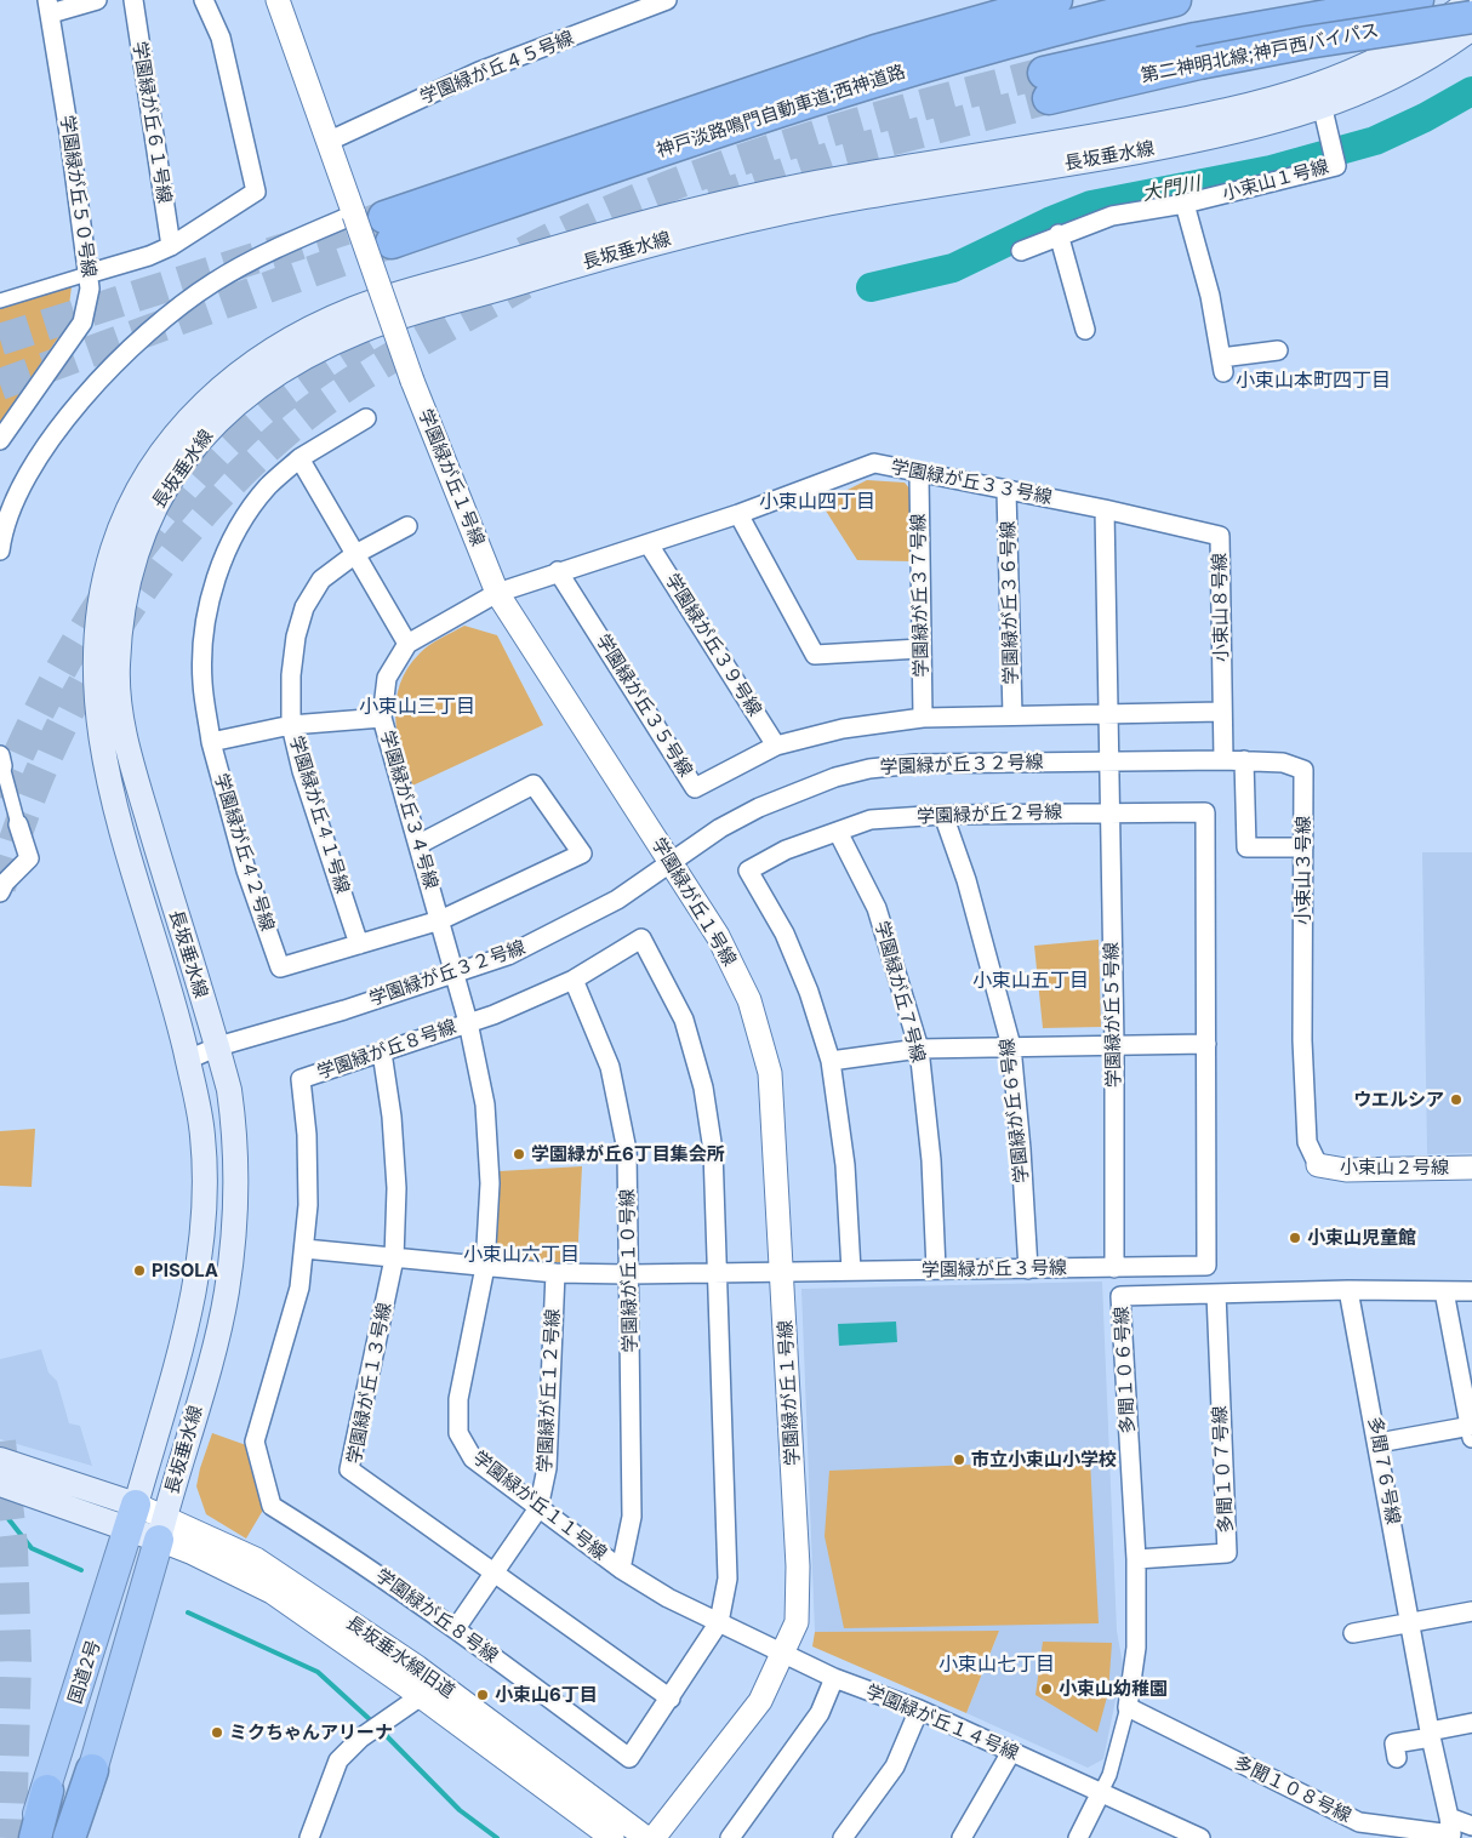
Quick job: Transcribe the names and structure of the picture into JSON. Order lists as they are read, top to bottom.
{
  "streets": {
    "highway": ["第二神明北線;神戸西バイパス", "神戸淡路鳴門自動車道;西神道路", "国道2号"],
    "main road": ["長坂垂水線"],
    "street": [
      "学園緑が丘４５号線",
      "学園緑が丘６１号線",
      "小束山１号線",
      "学園緑が丘５０号線",
      "学園緑が丘１号線",
      "学園緑が丘３３号線",
      "学園緑が丘３７号線",
      "学園緑が丘３６号線",
      "小束山８号線",
      "学園緑が丘３９号線",
      "学園緑が丘３５号線",
      "学園緑が丘３２号線",
      "学園緑が丘３４号線",
      "学園緑が丘４１号線",
      "学園緑が丘２号線",
      "学園緑が丘４２号線",
      "小束山３号線",
      "学園緑が丘７号線",
      "学園緑が丘５号線",
      "学園緑が丘８号線",
      "学園緑が丘６号線",
      "小束山２号線",
      "学園緑が丘３号線",
      "学園緑が丘１０号線",
      "多聞１０６号線",
      "学園緑が丘１３号線",
      "学園緑が丘１２号線",
      "多聞１０７号線",
      "多聞７６号線",
      "学園緑が丘１１号線",
      "長坂垂水線旧道",
      "学園緑が丘１４号線",
      "多聞１０８号線"
    ]
  },
  "crossings": [
    ["学園緑が丘４５号線", "学園緑が丘１号線"],
    ["神戸淡路鳴門自動車道;西神道路", "学園緑が丘１号線"],
    ["長坂垂水線", "小束山１号線"],
    ["長坂垂水線", "学園緑が丘３２号線"],
    ["長坂垂水線", "長坂垂水線旧道"],
    ["長坂垂水線", "国道2号"],
    ["学園緑が丘１号線", "学園緑が丘３３号線"],
    ["学園緑が丘１号線", "学園緑が丘３２号線"],
    ["学園緑が丘１号線", "学園緑が丘３４号線"],
    ["学園緑が丘１号線", "学園緑が丘３号線"],
    ["学園緑が丘１号線", "学園緑が丘１１号線"],
    ["学園緑が丘１号線", "学園緑が丘１４号線"],
    ["学園緑が丘３３号線", "学園緑が丘３７号線"],
    ["学園緑が丘３３号線", "学園緑が丘３６号線"],
    ["学園緑が丘３３号線", "小束山８号線"],
    ["学園緑が丘３３号線", "学園緑が丘３９号線"],
    ["学園緑が丘３３号線", "学園緑が丘３５号線"],
    ["学園緑が丘３３号線", "学園緑が丘３４号線"],
    ["学園緑が丘３７号線", "学園緑が丘３５号線"],
    ["学園緑が丘３６号線", "学園緑が丘３５号線"],
    ["小束山８号線", "学園緑が丘３５号線"],
    ["小束山８号線", "小束山３号線"],
    ["学園緑が丘３９号線", "学園緑が丘３５号線"],
    ["学園緑が丘３２号線", "学園緑が丘３４号線"],
    ["学園緑が丘３２号線", "小束山３号線"],
    ["学園緑が丘３２号線", "学園緑が丘５号線"],
    ["学園緑が丘３２号線", "学園緑が丘１１号線"],
    ["学園緑が丘３４号線", "学園緑が丘４２号線"],
    ["学園緑が丘３４号線", "学園緑が丘１１号線"],
    ["学園緑が丘４１号線", "学園緑が丘４２号線"],
    ["学園緑が丘２号線", "学園緑が丘７号線"],
    ["学園緑が丘２号線", "学園緑が丘５号線"],
    ["学園緑が丘２号線", "学園緑が丘６号線"],
    ["学園緑が丘２号線", "学園緑が丘３号線"],
    ["小束山３号線", "学園緑が丘５号線"],
    ["小束山３号線", "小束山２号線"],
    ["学園緑が丘７号線", "学園緑が丘３号線"],
    ["学園緑が丘５号線", "学園緑が丘３号線"],
    ["学園緑が丘８号線", "学園緑が丘３号線"],
    ["学園緑が丘８号線", "学園緑が丘１０号線"],
    ["学園緑が丘８号線", "学園緑が丘１３号線"],
    ["学園緑が丘８号線", "学園緑が丘１２号線"],
    ["学園緑が丘８号線", "学園緑が丘１１号線"],
    ["学園緑が丘６号線", "学園緑が丘３号線"],
    ["学園緑が丘３号線", "学園緑が丘１０号線"],
    ["学園緑が丘３号線", "学園緑が丘１３号線"],
    ["学園緑が丘３号線", "学園緑が丘１２号線"],
    ["学園緑が丘３号線", "学園緑が丘１１号線"],
    ["学園緑が丘１０号線", "学園緑が丘１１号線"],
    ["多聞１０６号線", "多聞１０７号線"],
    ["多聞１０６号線", "多聞７６号線"],
    ["多聞１０６号線", "多聞１０８号線"],
    ["学園緑が丘１３号線", "学園緑が丘１２号線"],
    ["学園緑が丘１２号線", "学園緑が丘１１号線"],
    ["多聞７６号線", "多聞１０８号線"],
    ["学園緑が丘１１号線", "学園緑が丘１４号線"],
    ["長坂垂水線旧道", "国道2号"]
  ],
  "districts": [
    "小束山本町四丁目",
    "小束山四丁目",
    "小束山三丁目",
    "小束山五丁目",
    "小束山六丁目",
    "小束山七丁目"
  ],
  "water": ["大門川"],
  "places": [
    "ウエルシア",
    "学園緑が丘6丁目集会所",
    "小束山児童館",
    "PISOLA",
    "市立小束山小学校",
    "小束山幼稚園",
    "小束山6丁目",
    "ミクちゃんアリーナ"
  ]
}
